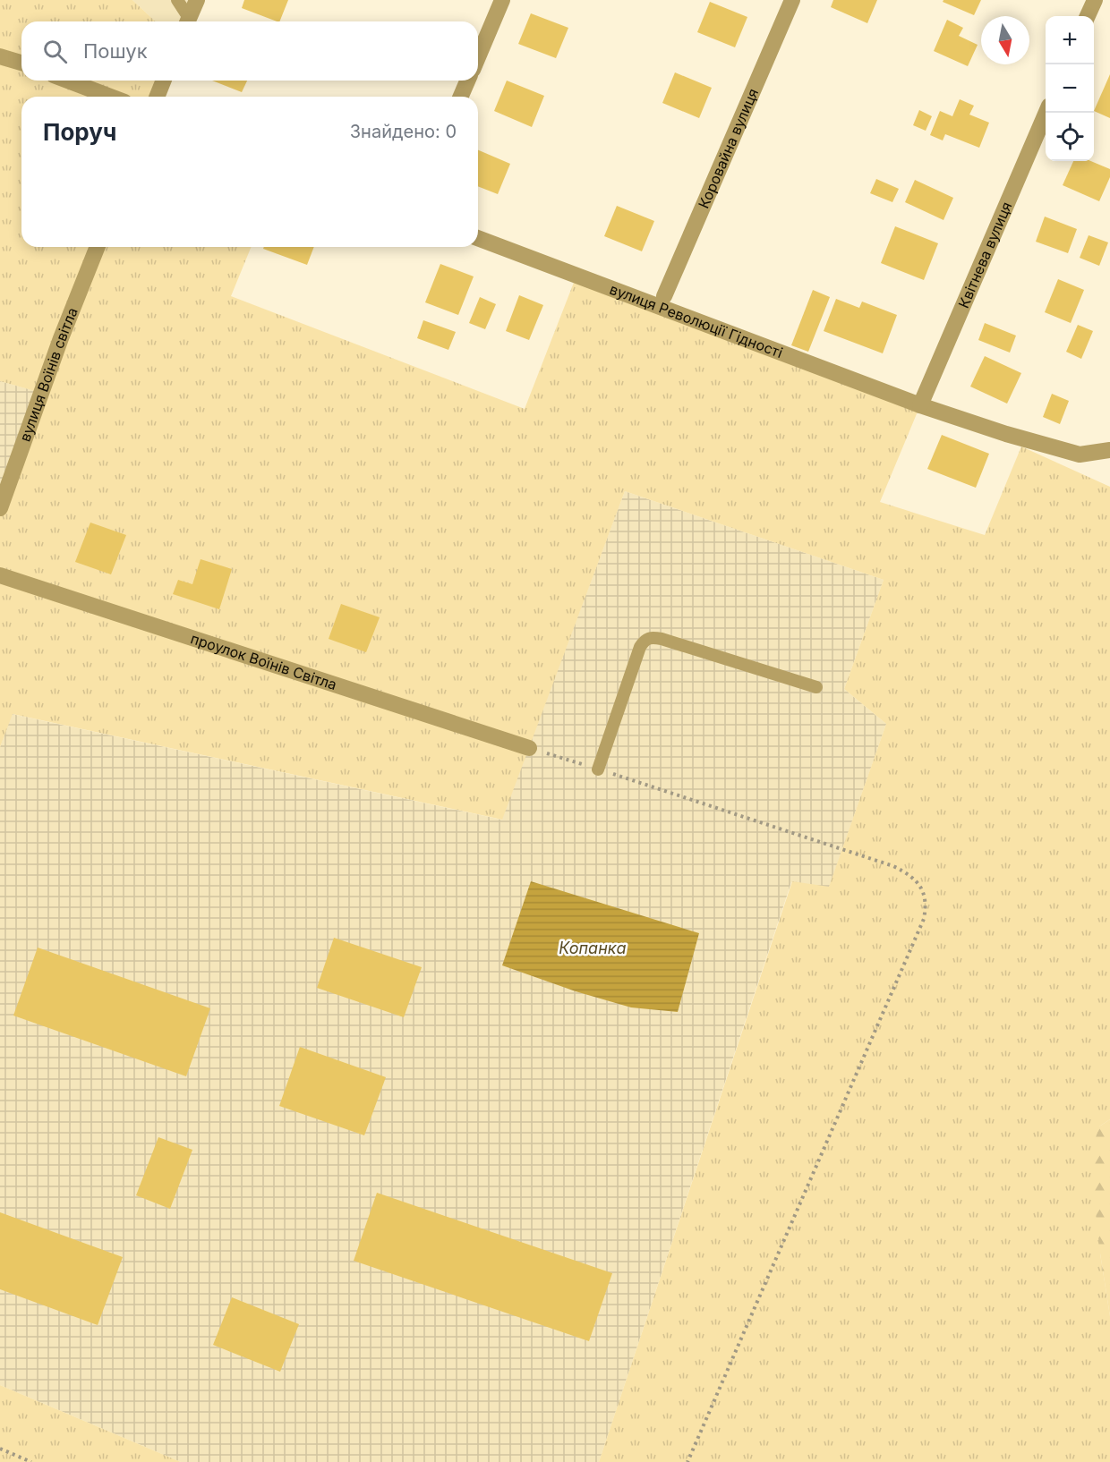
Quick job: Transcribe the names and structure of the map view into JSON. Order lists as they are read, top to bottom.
{
  "streets": {
    "street": [
      "Коровайна вулиця",
      "Квітнева вулиця",
      "вулиця Революції Гідності",
      "вулиця Воїнів світла",
      "проулок Воїнів Світла"
    ]
  },
  "crossings": [
    ["Квітнева вулиця", "вулиця Революції Гідності"]
  ],
  "water": ["Копанка"],
  "north": "bottom",
  "page": {
    "map_buttons": ["+", "−"],
    "search": "Пошук",
    "heading": ["Поруч", "Знайдено: 0"]
  }
}
